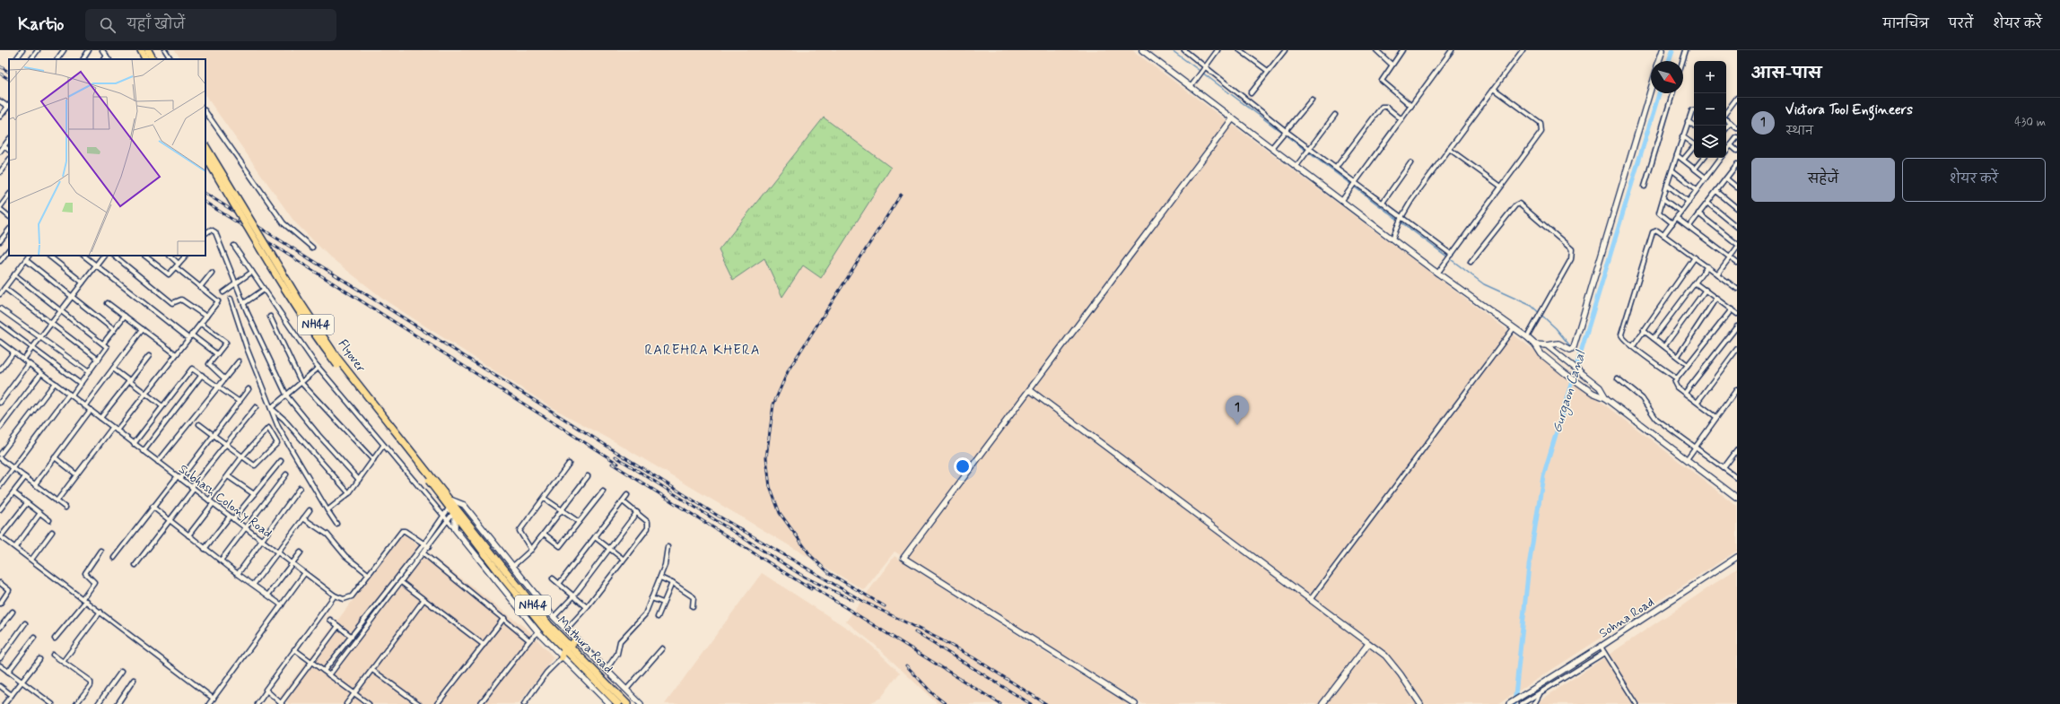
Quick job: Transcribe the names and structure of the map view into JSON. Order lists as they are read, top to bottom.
{
  "streets": {
    "highway": ["NH44", "Flyover", "Mathura Road"],
    "street": ["Subhash Colony Road", "Sohna Road"]
  },
  "crossings": [
    ["Flyover", "Mathura Road"]
  ],
  "districts": ["RAREHRA KHERA"],
  "water": ["Gurgaon Canal"],
  "north": "bottom right",
  "page": {
    "header": "Kartio",
    "search": "यहाँ खोजें",
    "nav": ["मानचित्र", "परतें", "शेयर करें"],
    "heading": "आस-पास",
    "map_buttons": ["+", "−"],
    "list": [
      {
        "mark": "1",
        "name": "Victora Tool Engineers",
        "note": "स्थान",
        "value": "430 m"
      }
    ],
    "buttons": ["सहेजें", "शेयर करें"],
    "pins": "1"
  }
}
